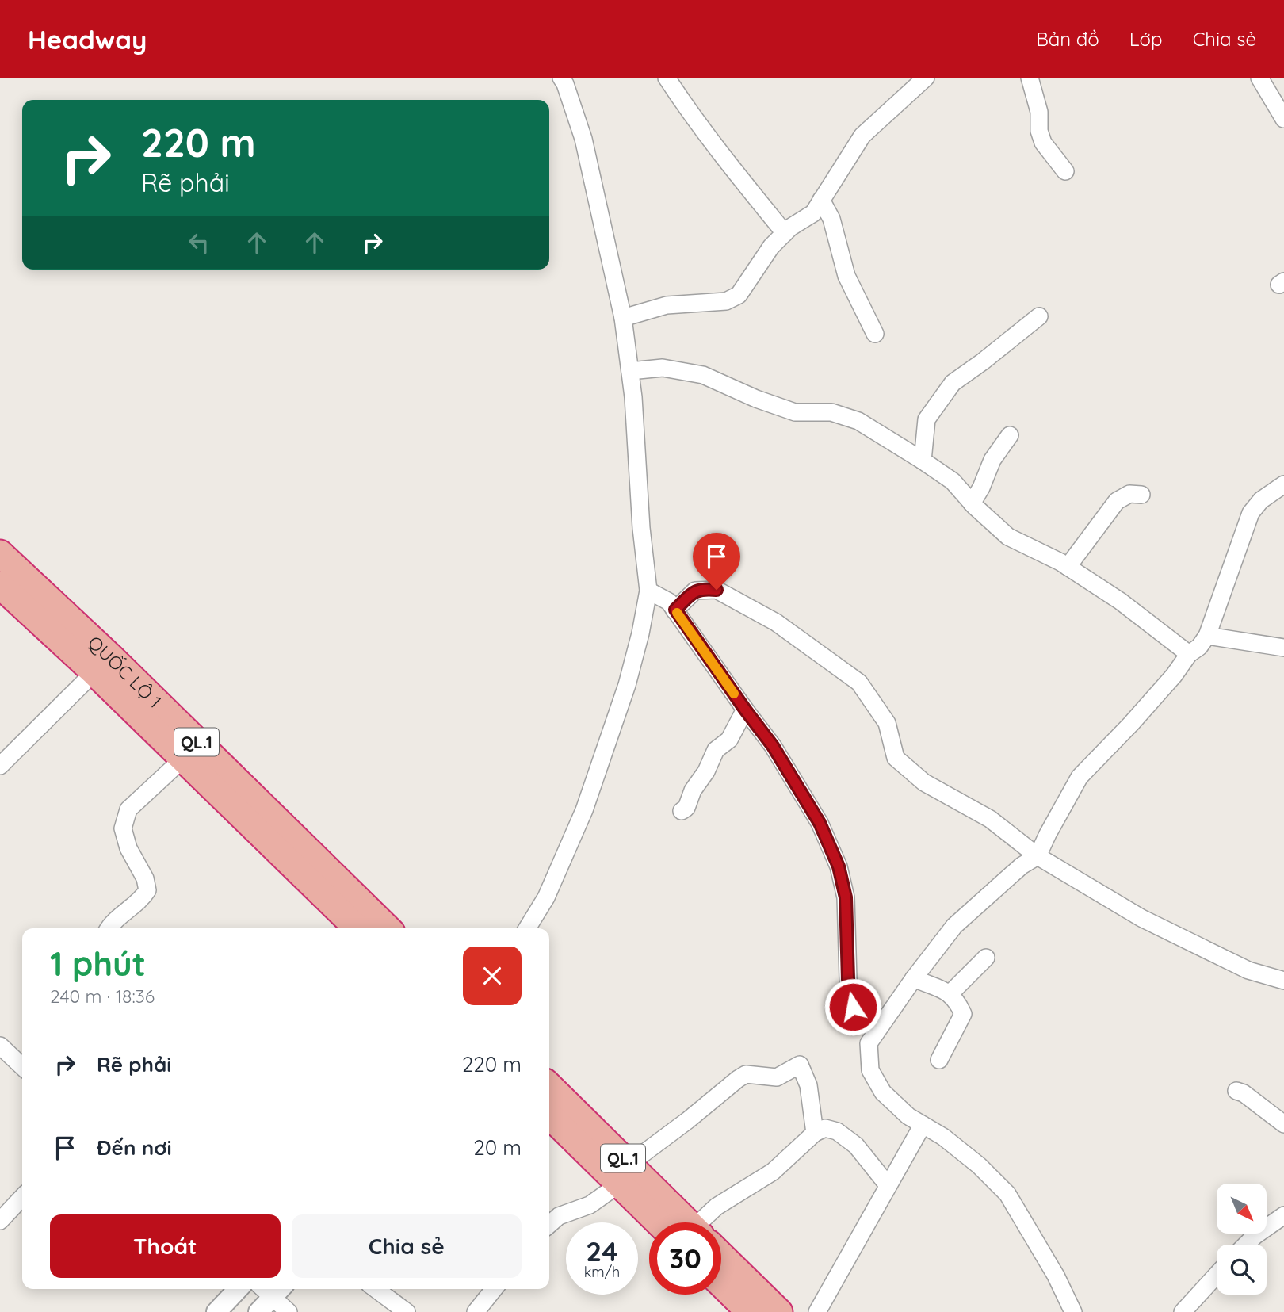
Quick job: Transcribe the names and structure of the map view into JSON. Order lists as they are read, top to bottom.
{
  "streets": {
    "highway": ["QUỐC LỘ 1", "QL.1"]
  },
  "north": "bottom right",
  "page": {
    "header": "Headway",
    "nav": ["Bản đồ", "Lớp", "Chia sẻ"],
    "turn": ["220 m", "Rẽ phải"],
    "heading": ["1 phút", "240 m · 18:36"],
    "list": [
      {
        "name": "Rẽ phải",
        "value": "220 m"
      },
      {
        "name": "Đến nơi",
        "value": "20 m"
      }
    ],
    "buttons": ["Thoát", "Chia sẻ"],
    "speed": "24 km/h",
    "limit": "30"
  }
}
